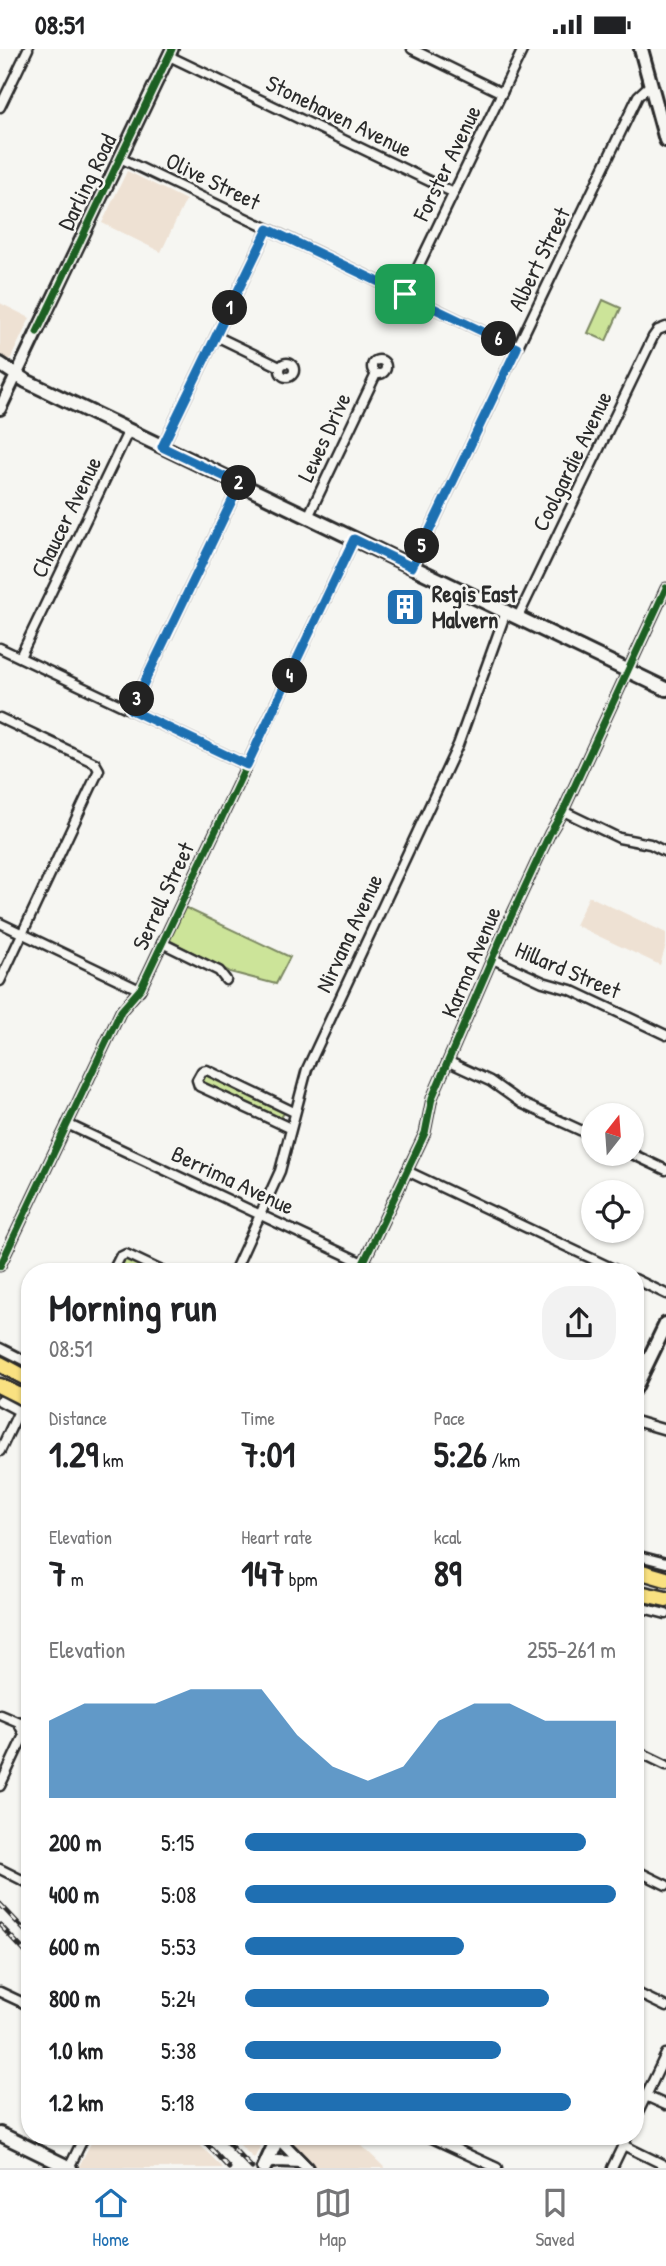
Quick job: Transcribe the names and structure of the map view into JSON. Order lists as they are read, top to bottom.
{
  "streets": {
    "street": [
      "Stonehaven Avenue",
      "Forster Avenue",
      "Olive Street",
      "Darling Road",
      "Albert Street",
      "Lewes Drive",
      "Coolgardie Avenue",
      "Chaucer Avenue",
      "Serrell Street",
      "Nirvana Avenue",
      "Karma Avenue",
      "Hillard Street",
      "Berrima Avenue"
    ]
  },
  "crossings": [
    ["Stonehaven Avenue", "Forster Avenue"],
    ["Stonehaven Avenue", "Darling Road"],
    ["Forster Avenue", "Olive Street"],
    ["Olive Street", "Darling Road"],
    ["Olive Street", "Albert Street"],
    ["Coolgardie Avenue", "Nirvana Avenue"],
    ["Serrell Street", "Berrima Avenue"],
    ["Nirvana Avenue", "Berrima Avenue"],
    ["Karma Avenue", "Hillard Street"],
    ["Karma Avenue", "Berrima Avenue"]
  ],
  "places": {
    "building": ["Regis East Malvern"]
  },
  "north": "top",
  "page": {
    "status": "08:51",
    "pins": [
      "1",
      "6",
      "2",
      "5",
      "4",
      "3"
    ],
    "heading": ["Morning run", "08:51"],
    "stats": [
      ["Distance", "1.29 km"],
      ["Time", "7:01"],
      ["Pace", "5:26 /km"],
      ["Elevation", "7 m"],
      ["Heart rate", "147 bpm"],
      ["kcal", "89"]
    ],
    "chart": ["Elevation", "255–261 m"],
    "list": [
      {
        "name": "200 m",
        "note": "5:15"
      },
      {
        "name": "400 m",
        "note": "5:08"
      },
      {
        "name": "600 m",
        "note": "5:53"
      },
      {
        "name": "800 m",
        "note": "5:24"
      },
      {
        "name": "1.0 km",
        "note": "5:38"
      },
      {
        "name": "1.2 km",
        "note": "5:18"
      }
    ],
    "tabs": ["Home", "Map", "Saved"]
  }
}
